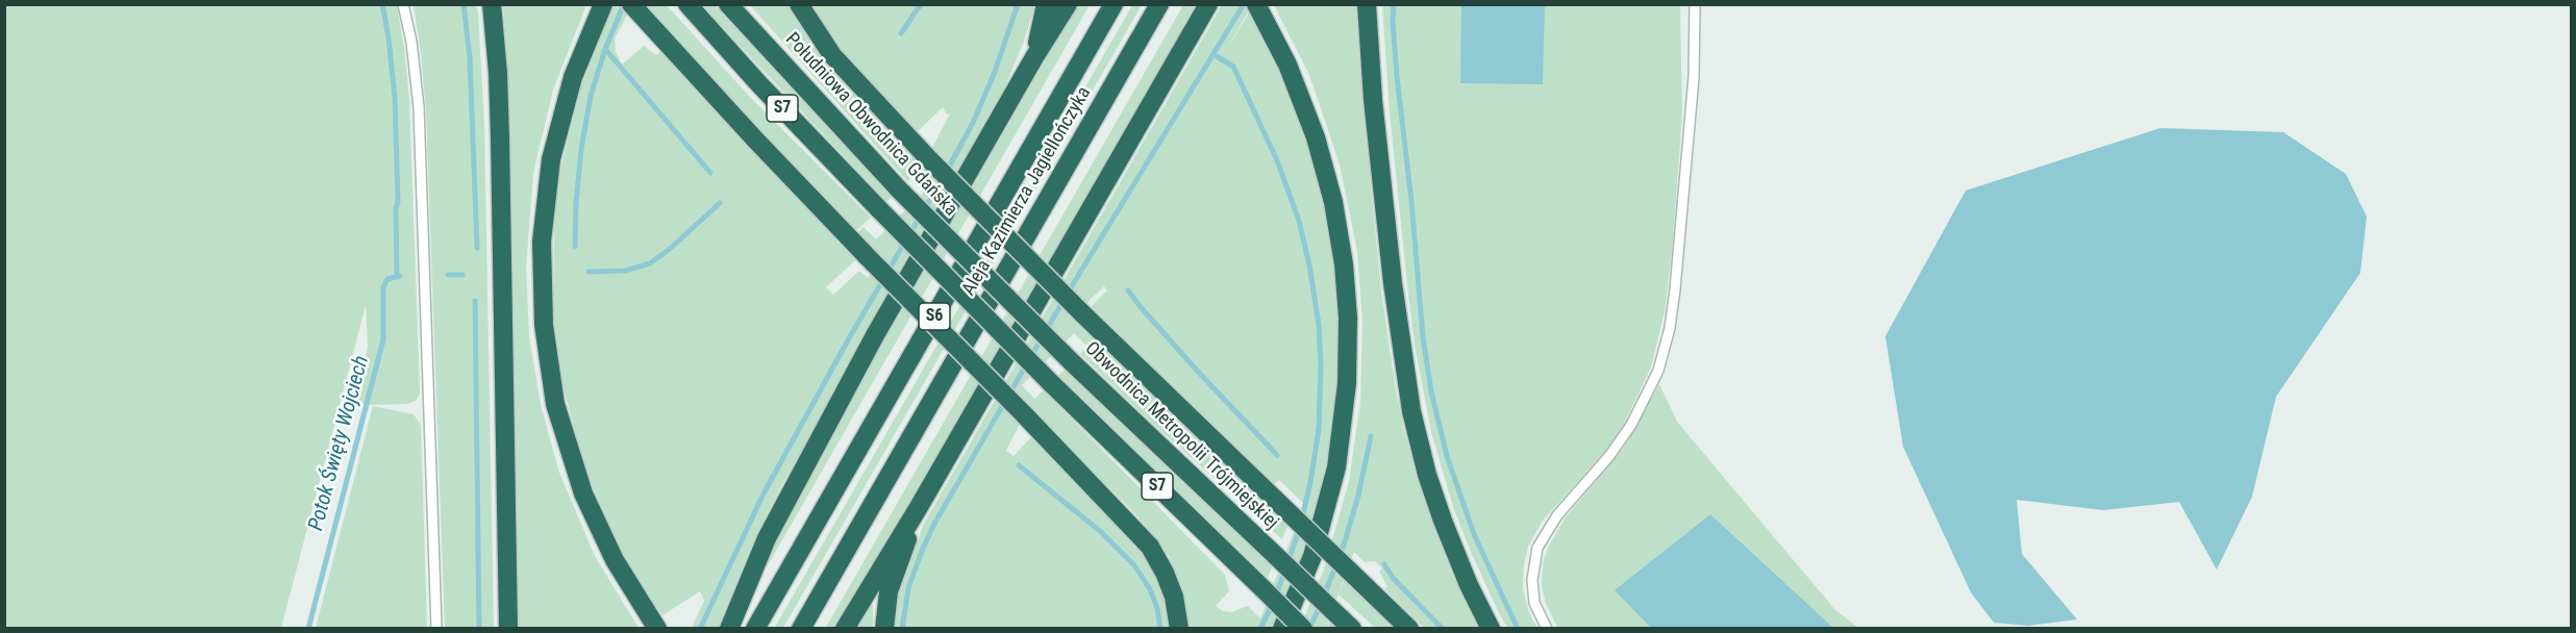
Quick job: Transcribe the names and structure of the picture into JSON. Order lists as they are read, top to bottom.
{
  "streets": {
    "highway": [
      "S7",
      "Południowa Obwodnica Gdańska",
      "Aleja Kazimierza Jagiellończyka",
      "S6",
      "Obwodnica Metropolii Trójmiejskiej"
    ]
  },
  "crossings": [
    ["Południowa Obwodnica Gdańska", "Obwodnica Metropolii Trójmiejskiej"]
  ],
  "water": ["Potok Święty Wojciech"]
}
